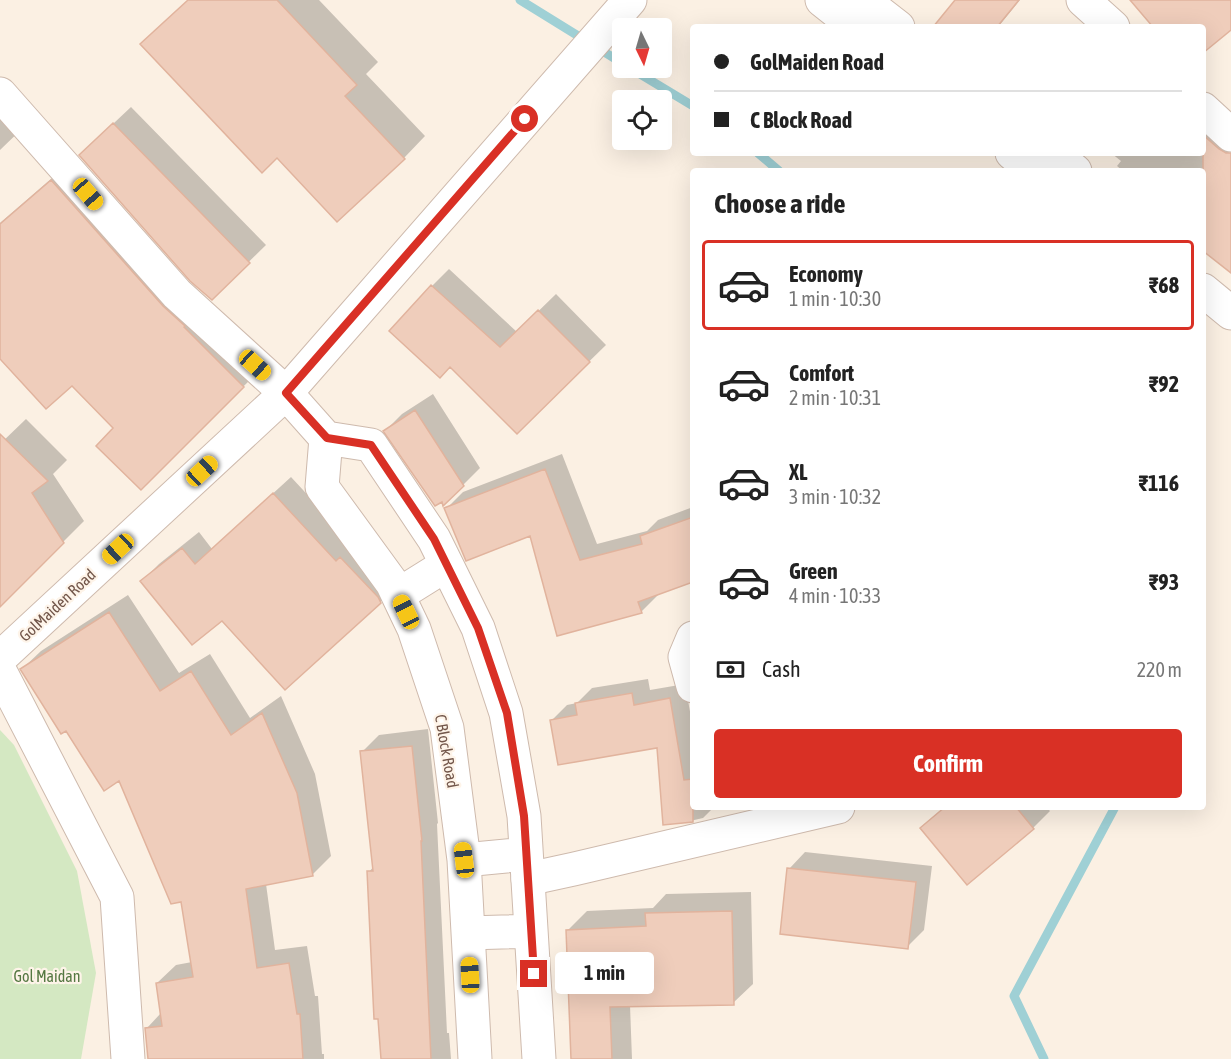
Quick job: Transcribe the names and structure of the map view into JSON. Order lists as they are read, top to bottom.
{
  "streets": {
    "street": ["GolMaiden Road", "C Block Road"]
  },
  "parks": ["Gol Maidan"],
  "north": "bottom",
  "page": {
    "banner": ["GolMaiden Road", "C Block Road"],
    "heading": "Choose a ride",
    "list": [
      {
        "name": "Economy",
        "note": "1 min · 10:30",
        "value": "₹68"
      },
      {
        "name": "Comfort",
        "note": "2 min · 10:31",
        "value": "₹92"
      },
      {
        "name": "XL",
        "note": "3 min · 10:32",
        "value": "₹116"
      },
      {
        "name": "Green",
        "note": "4 min · 10:33",
        "value": "₹93"
      }
    ],
    "pay": ["Cash", "220 m"],
    "buttons": "Confirm",
    "bubble": "1 min"
  }
}
